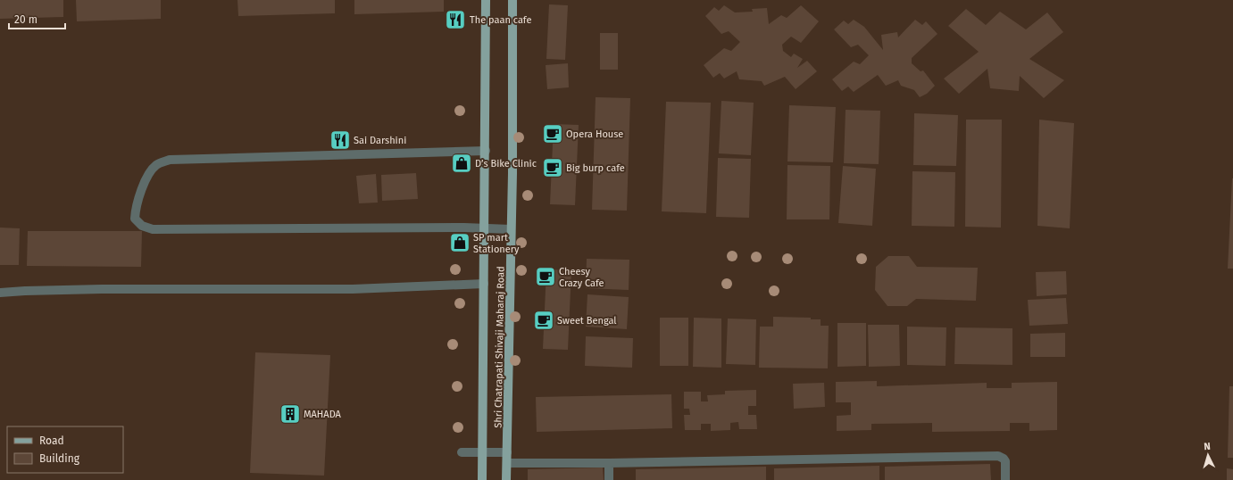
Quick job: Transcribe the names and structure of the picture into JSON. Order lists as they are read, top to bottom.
{
  "streets": {
    "main road": ["Shri Chatrapati Shivaji Maharaj Road"]
  },
  "places": {
    "restaurant": ["The paan cafe", "Sai Darshini"],
    "cafe": [
      "Opera House",
      "Big burp cafe",
      "Cheesy Crazy Cafe",
      "Sweet Bengal"
    ],
    "shop": ["D’s Bike Clinic", "SP mart Stationery"],
    "building": ["MAHADA"]
  },
  "legend": ["Road", "Building"],
  "scale_bar": "20 m",
  "north": "top"
}
